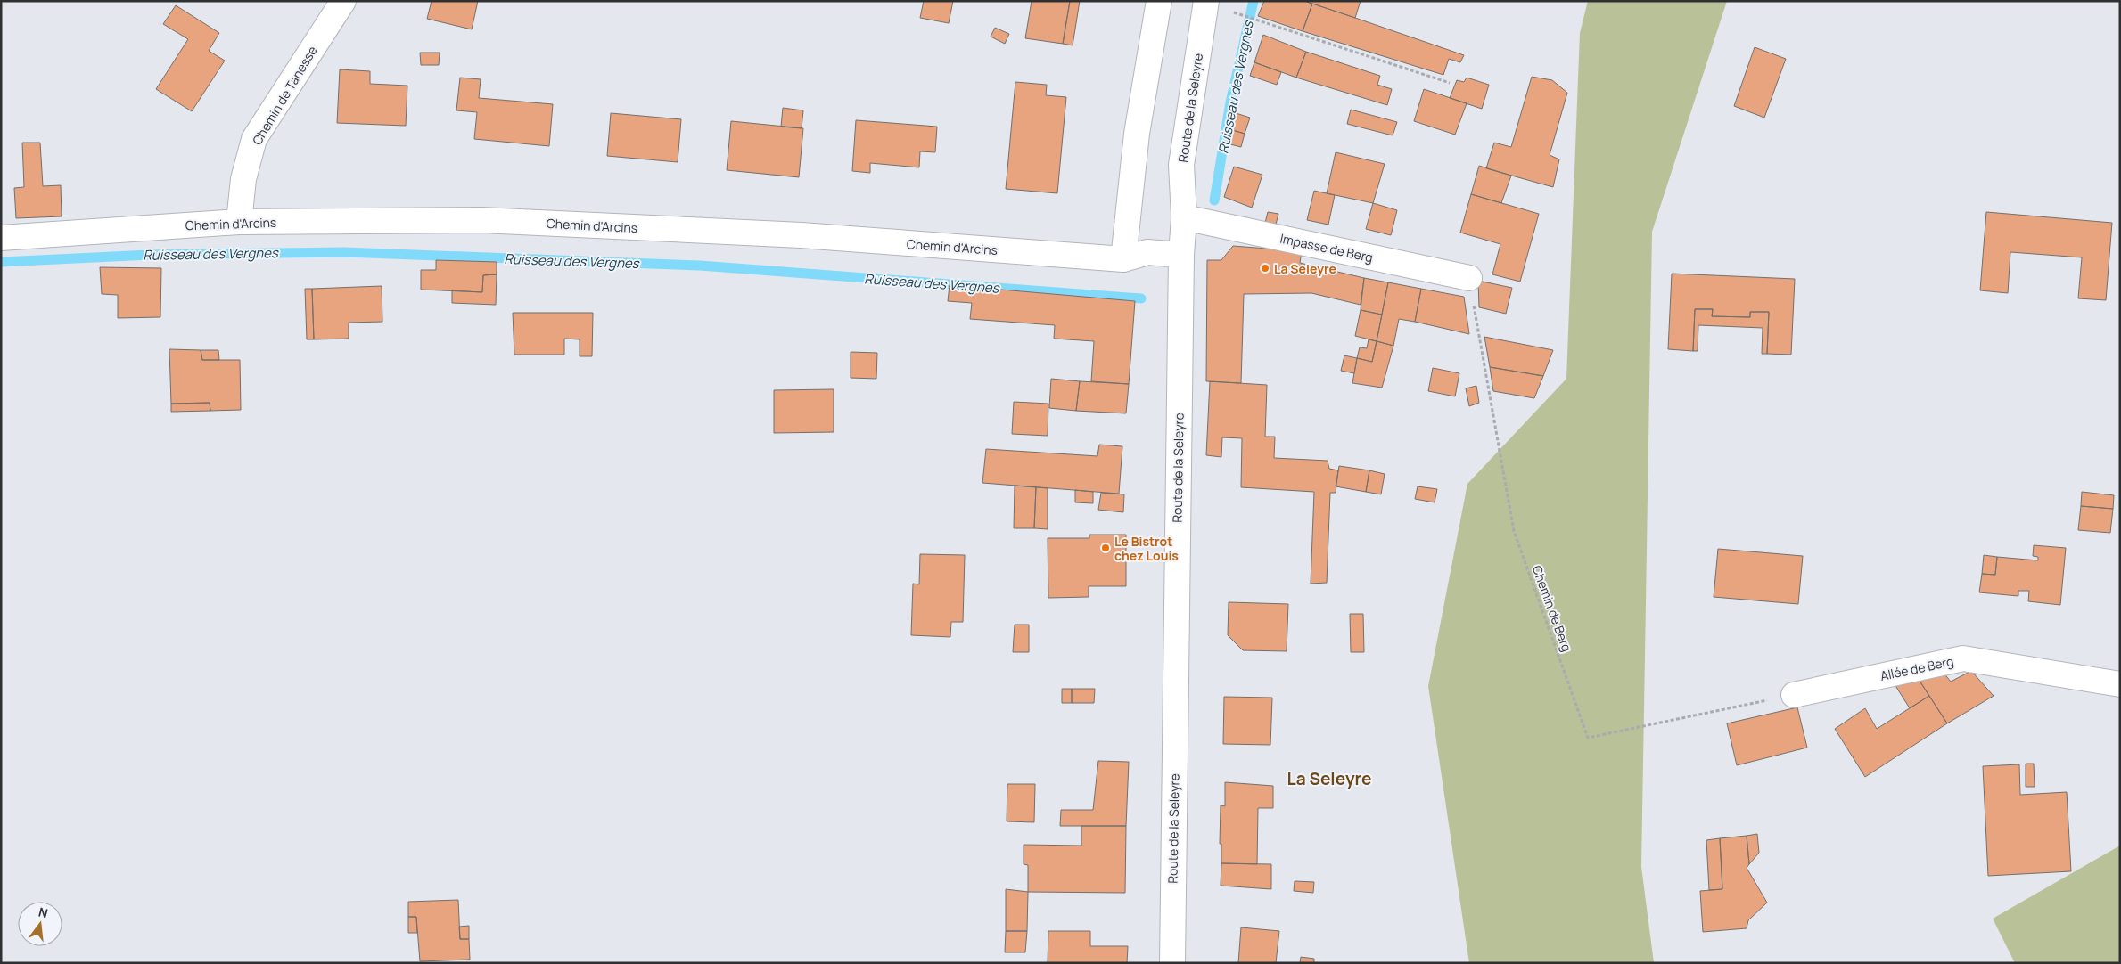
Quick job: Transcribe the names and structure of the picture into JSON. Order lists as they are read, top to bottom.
{
  "streets": {
    "street": [
      "Chemin de Tanesse",
      "Route de la Seleyre",
      "Chemin d'Arcins",
      "Impasse de Berg",
      "Allée de Berg"
    ],
    "path": ["Chemin de Berg"]
  },
  "crossings": [
    ["Chemin de Tanesse", "Chemin d'Arcins"],
    ["Route de la Seleyre", "Chemin d'Arcins"],
    ["Route de la Seleyre", "Impasse de Berg"],
    ["Impasse de Berg", "Chemin de Berg"],
    ["Chemin de Berg", "Allée de Berg"]
  ],
  "districts": ["La Seleyre"],
  "water": ["Ruisseau des Vergnes"],
  "places": ["La Seleyre", "Le Bistrot chez Louis"],
  "north": "top"
}
